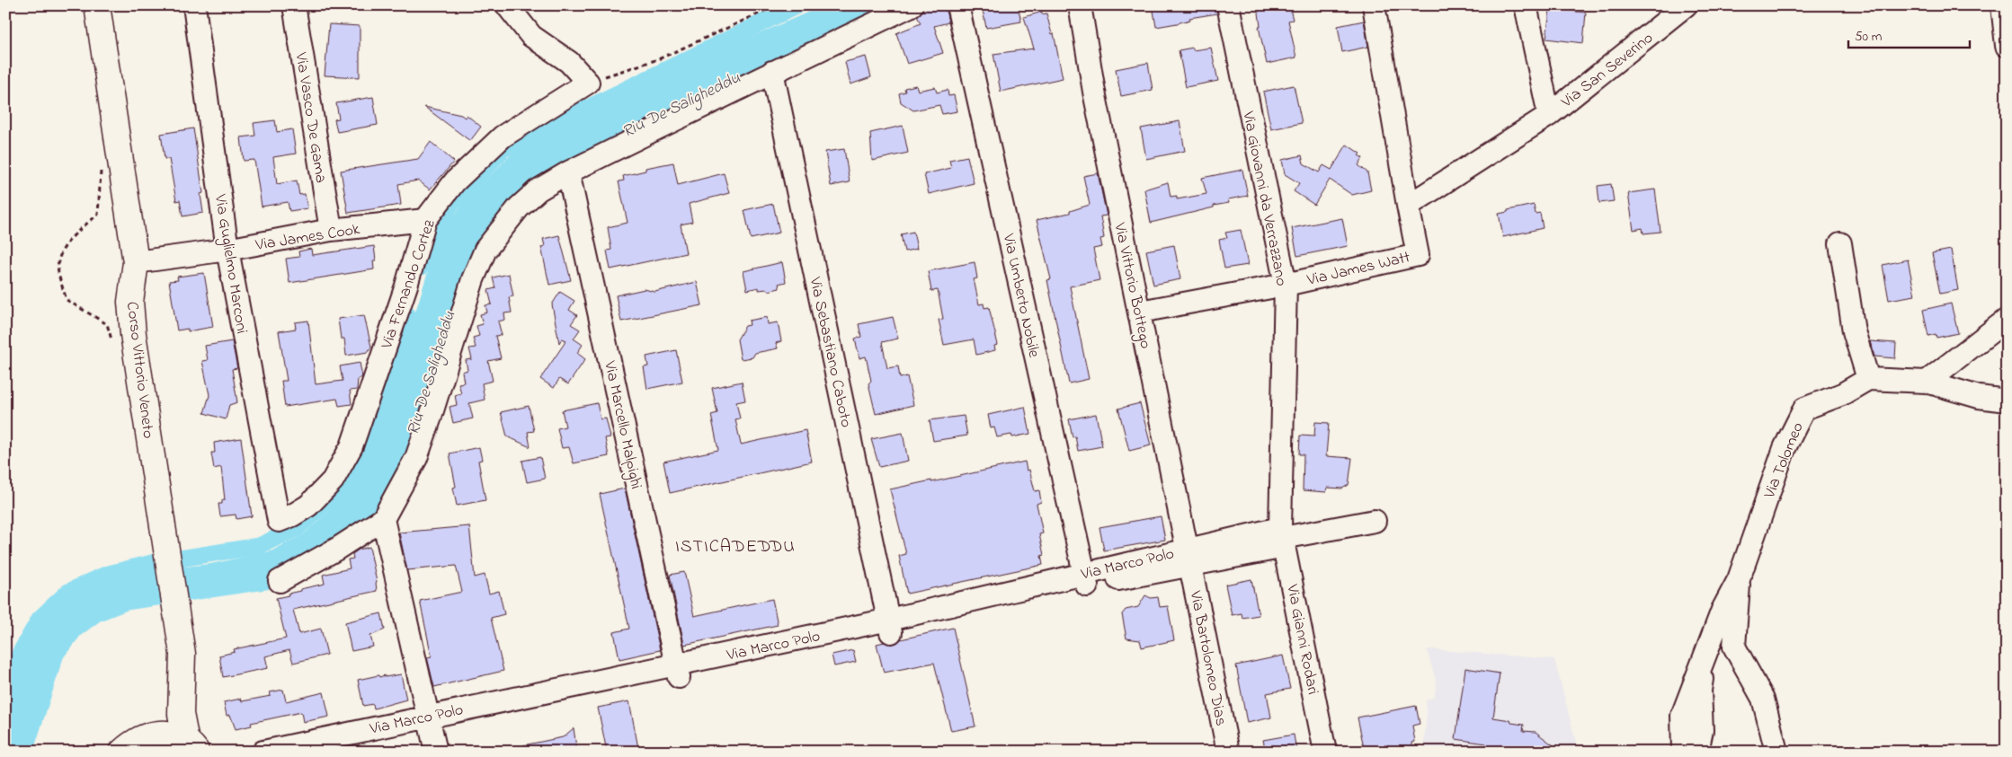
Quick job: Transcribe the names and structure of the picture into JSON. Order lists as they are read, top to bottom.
{
  "streets": {
    "main road": ["Corso Vittorio Veneto"],
    "street": [
      "Via San Severino",
      "Via Vasco De Gama",
      "Via Giovanni da Verrazzano",
      "Via James Cook",
      "Via Guglielmo Marconi",
      "Via James Watt",
      "Via Fernando Cortez",
      "Via Vittorio Bottego",
      "Via Umberto Nobile",
      "Via Sebastiano Caboto",
      "Via Marcello Malpighi",
      "Via Tolomeo",
      "Via Marco Polo",
      "Via Gianni Rodari",
      "Via Bartolomeo Dias"
    ]
  },
  "crossings": [
    ["Via Vasco De Gama", "Via James Cook"],
    ["Via Giovanni da Verrazzano", "Via James Watt"],
    ["Via Giovanni da Verrazzano", "Via Marco Polo"],
    ["Via Giovanni da Verrazzano", "Via Gianni Rodari"],
    ["Via James Cook", "Via Guglielmo Marconi"],
    ["Via James Cook", "Via Fernando Cortez"],
    ["Via James Cook", "Corso Vittorio Veneto"],
    ["Via Guglielmo Marconi", "Via Fernando Cortez"],
    ["Via James Watt", "Via Vittorio Bottego"],
    ["Via Vittorio Bottego", "Via Marco Polo"],
    ["Via Vittorio Bottego", "Via Bartolomeo Dias"],
    ["Via Umberto Nobile", "Via Marco Polo"],
    ["Via Sebastiano Caboto", "Via Marco Polo"],
    ["Via Marcello Malpighi", "Via Marco Polo"],
    ["Via Marco Polo", "Via Gianni Rodari"],
    ["Via Marco Polo", "Via Bartolomeo Dias"]
  ],
  "districts": ["ISTICADEDDU"],
  "water": ["Riu De Saligheddu"],
  "scale_bar": "50 m"
}
